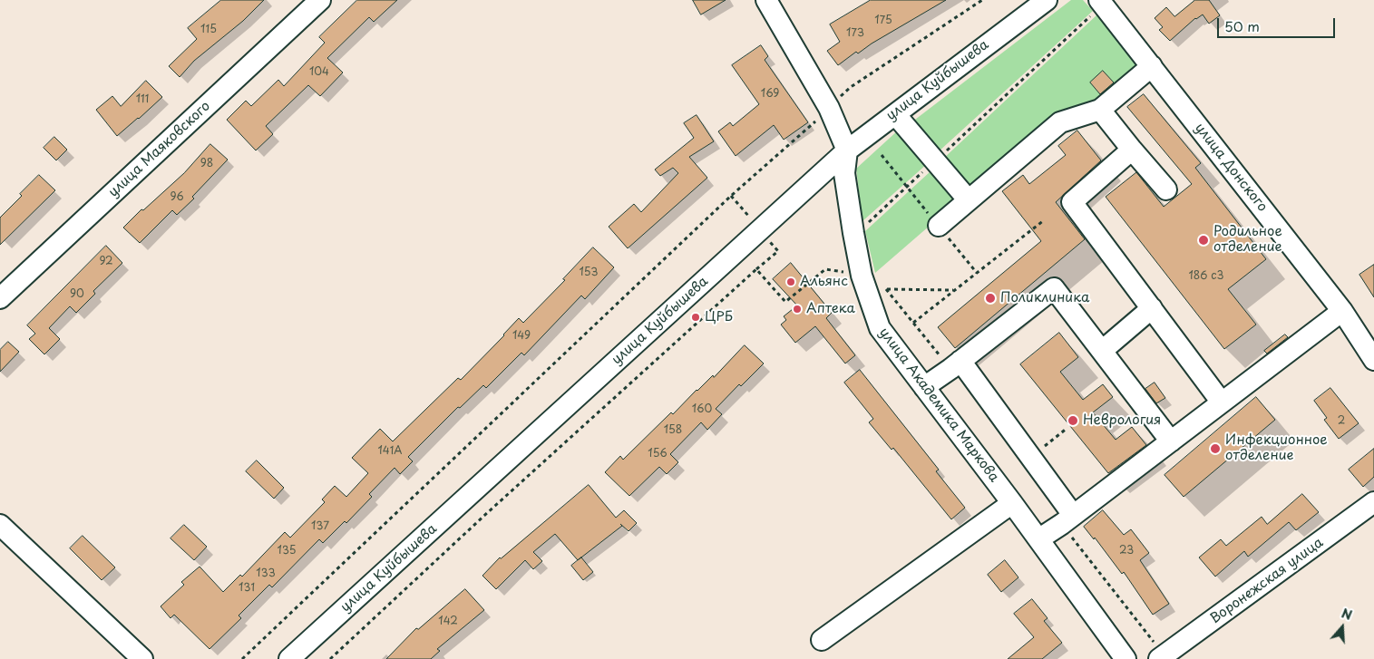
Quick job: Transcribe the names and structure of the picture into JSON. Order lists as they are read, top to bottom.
{
  "streets": {
    "street": [
      "улица Куйбышева",
      "улица Маяковского",
      "улица Донского",
      "улица Академика Маркова",
      "Воронежская улица"
    ]
  },
  "crossings": [
    ["улица Куйбышева", "улица Академика Маркова"]
  ],
  "places": [
    "Родильное отделение",
    "Альянс",
    "Поликлиника",
    "Аптека",
    "ЦРБ",
    "Неврология",
    "Инфекционное отделение"
  ],
  "house_numbers": [
    "175",
    "115",
    "173",
    "104",
    "169",
    "111",
    "98",
    "96",
    "92",
    "153",
    "186 с3",
    "90",
    "149",
    "160",
    "2",
    "158",
    "141А",
    "156",
    "137",
    "135",
    "23",
    "133",
    "131",
    "142"
  ],
  "scale_bar": "50 m",
  "north": "top"
}
